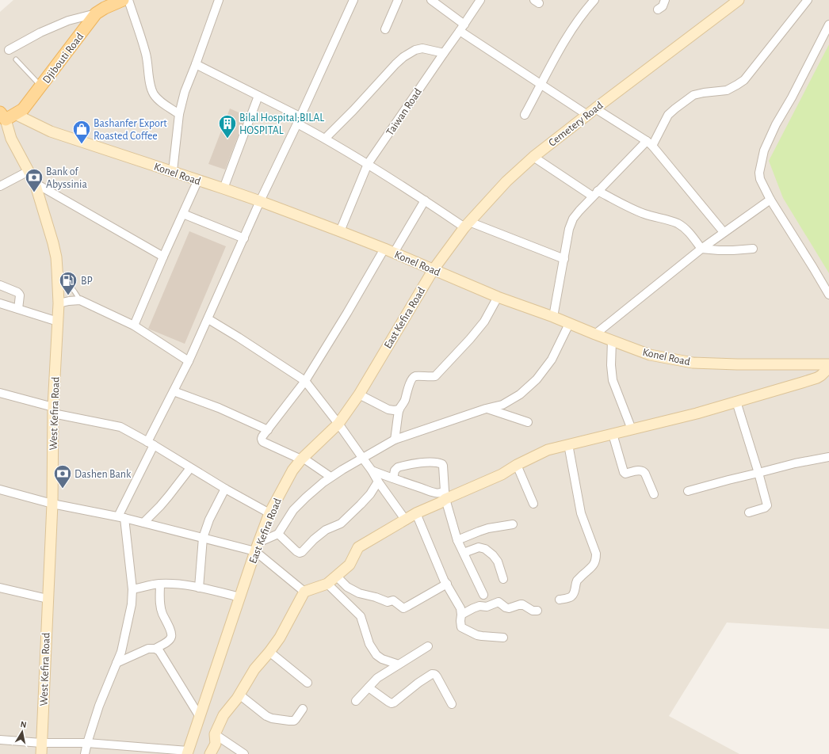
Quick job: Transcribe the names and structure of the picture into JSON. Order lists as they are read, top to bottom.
{
  "streets": {
    "main road": [
      "Djibouti Road",
      "Cemetery Road",
      "Konel Road",
      "East Kefira Road",
      "West Kefira Road"
    ],
    "street": ["Taiwan Road"]
  },
  "crossings": [
    ["Djibouti Road", "Konel Road"],
    ["Djibouti Road", "West Kefira Road"],
    ["Taiwan Road", "Konel Road"],
    ["Cemetery Road", "Konel Road"],
    ["Cemetery Road", "East Kefira Road"],
    ["Konel Road", "East Kefira Road"],
    ["Konel Road", "West Kefira Road"]
  ],
  "places": {
    "building": ["Bilal Hospital;BILAL HOSPITAL"],
    "shop": ["Bashanfer Export Roasted Coffee"],
    "bank": ["Bank of Abyssinia", "Dashen Bank"],
    "fuel station": ["BP"]
  },
  "north": "top"
}
